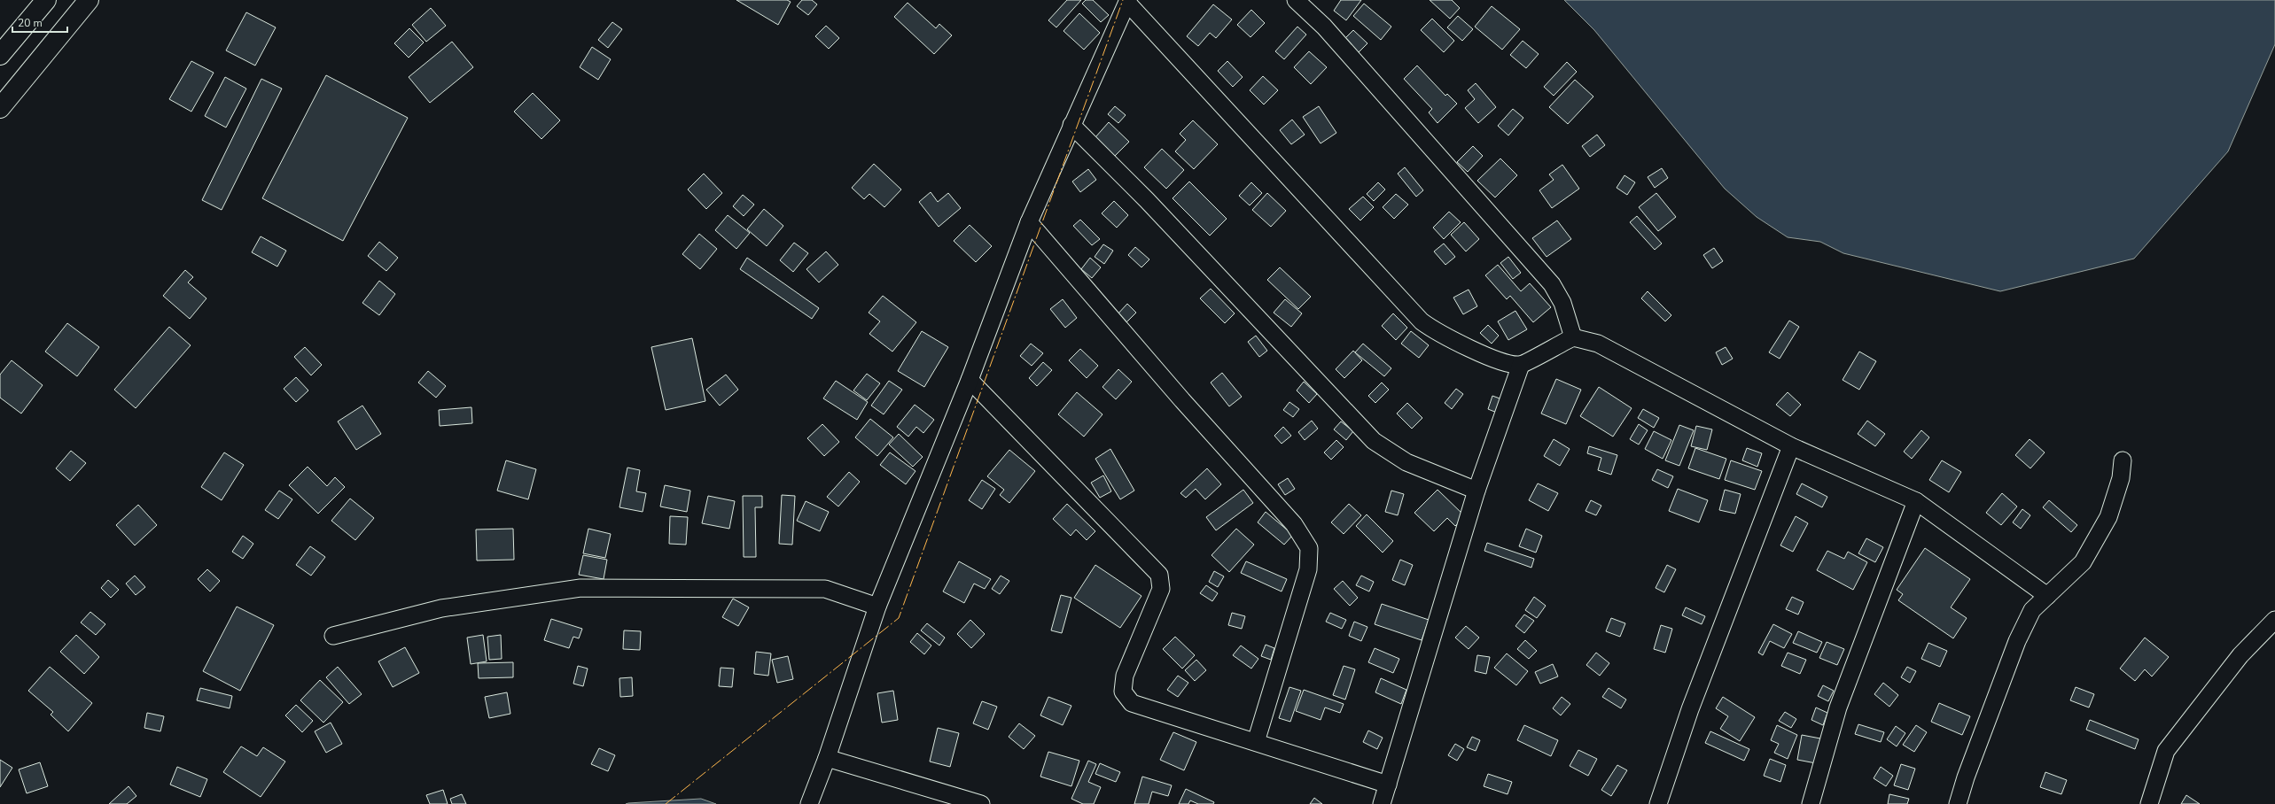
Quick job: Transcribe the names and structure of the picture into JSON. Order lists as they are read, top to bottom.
{
  "scale_bar": "20 m"
}
